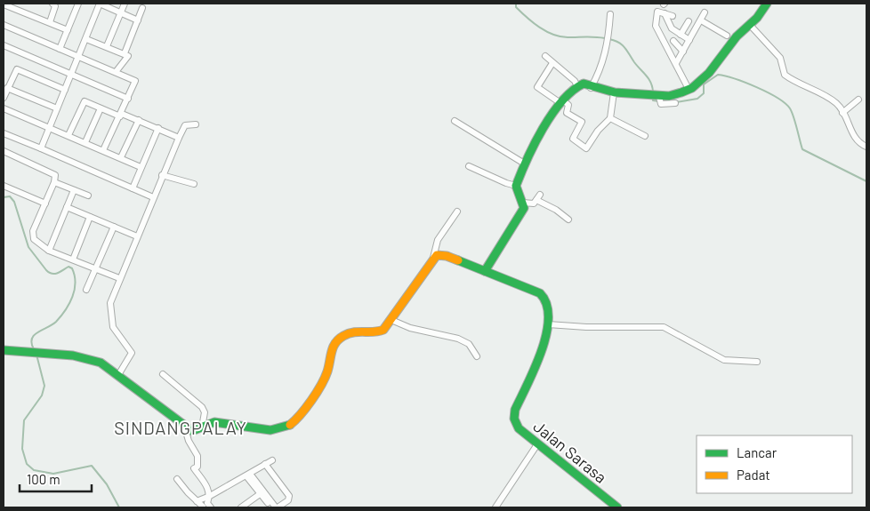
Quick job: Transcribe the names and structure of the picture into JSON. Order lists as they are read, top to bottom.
{
  "streets": {
    "street": ["Jalan Sarasa"]
  },
  "districts": ["SINDANGPALAY"],
  "legend": ["Lancar", "Padat"],
  "scale_bar": "100 m"
}
